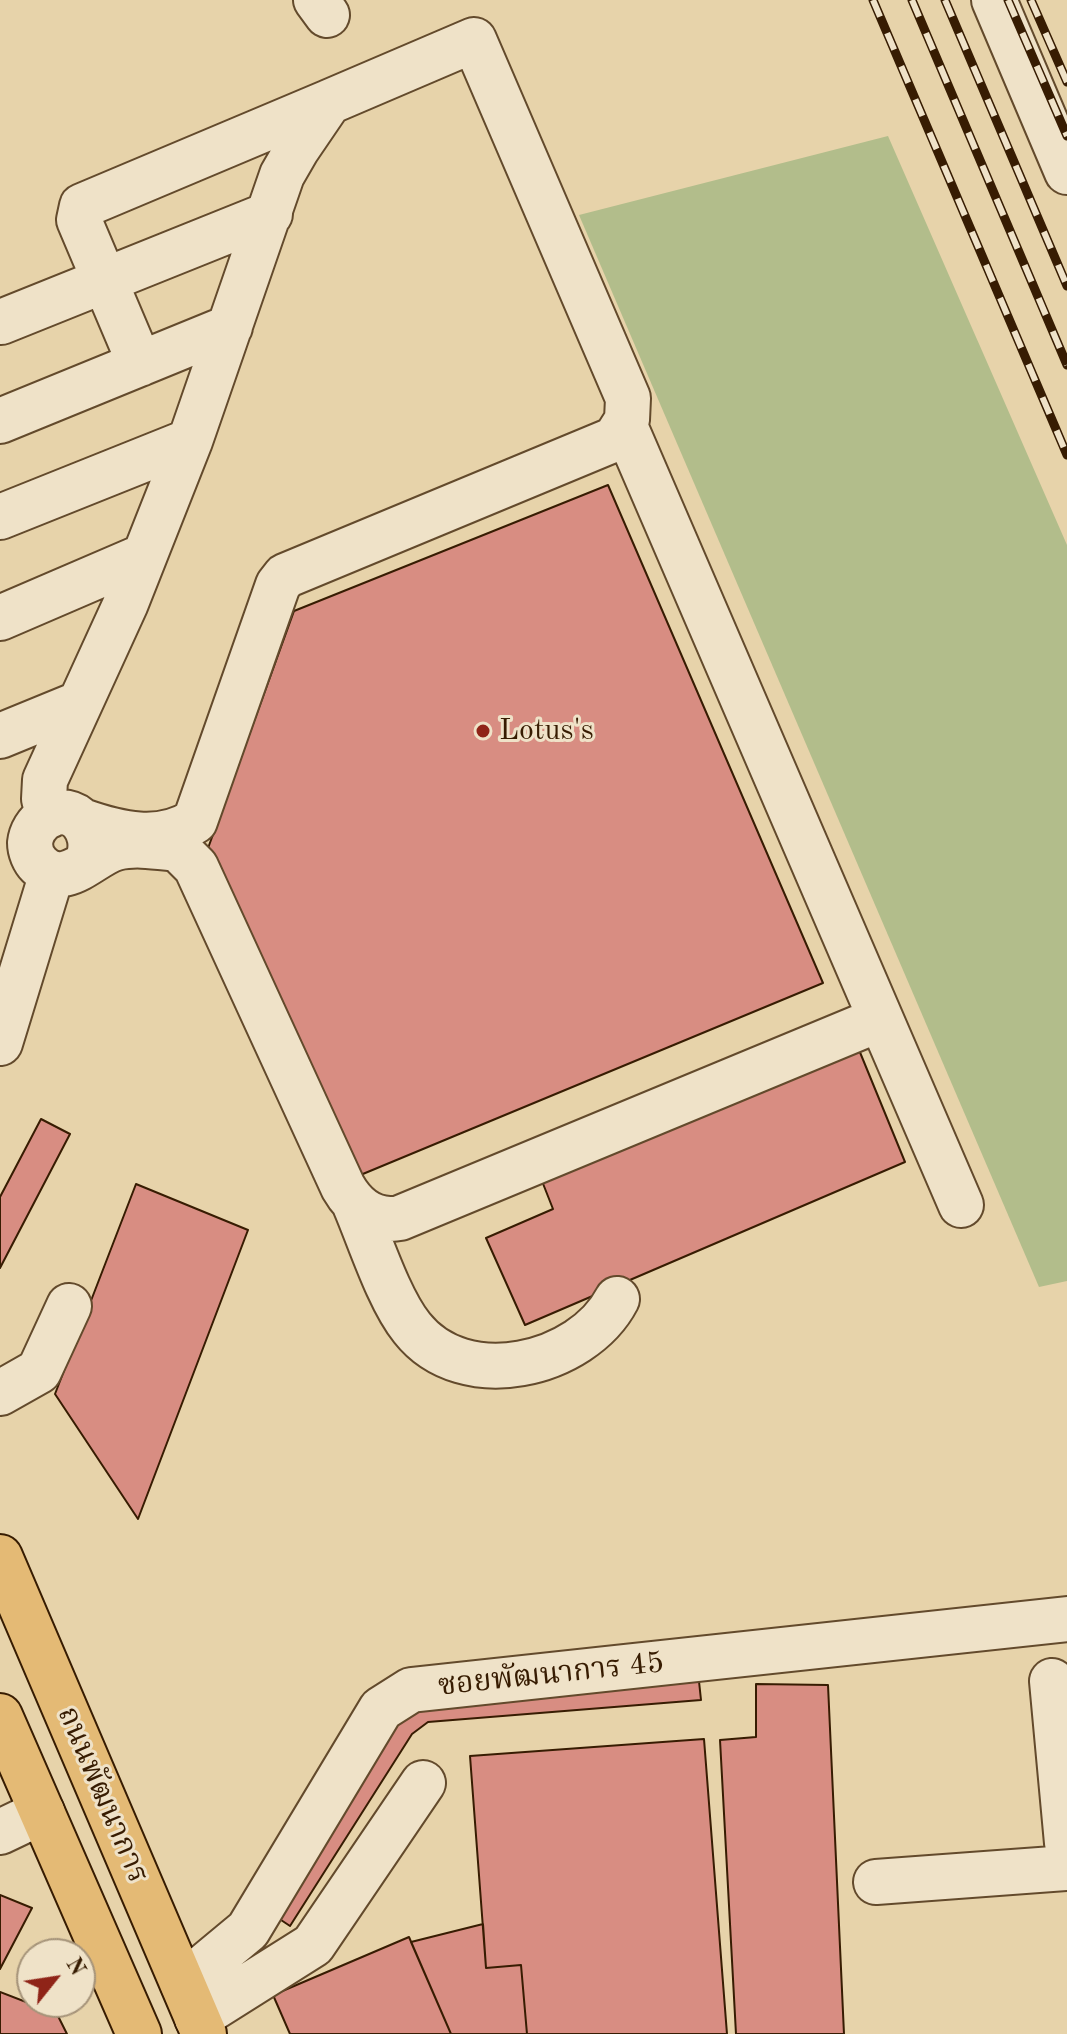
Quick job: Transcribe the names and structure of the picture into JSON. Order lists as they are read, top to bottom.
{
  "streets": {
    "main road": ["ถนนพัฒนาการ"],
    "street": ["ซอยพัฒนาการ 45"]
  },
  "crossings": [
    ["ซอยพัฒนาการ 45", "ถนนพัฒนาการ"]
  ],
  "places": ["Lotus's"],
  "north": "top right"
}
